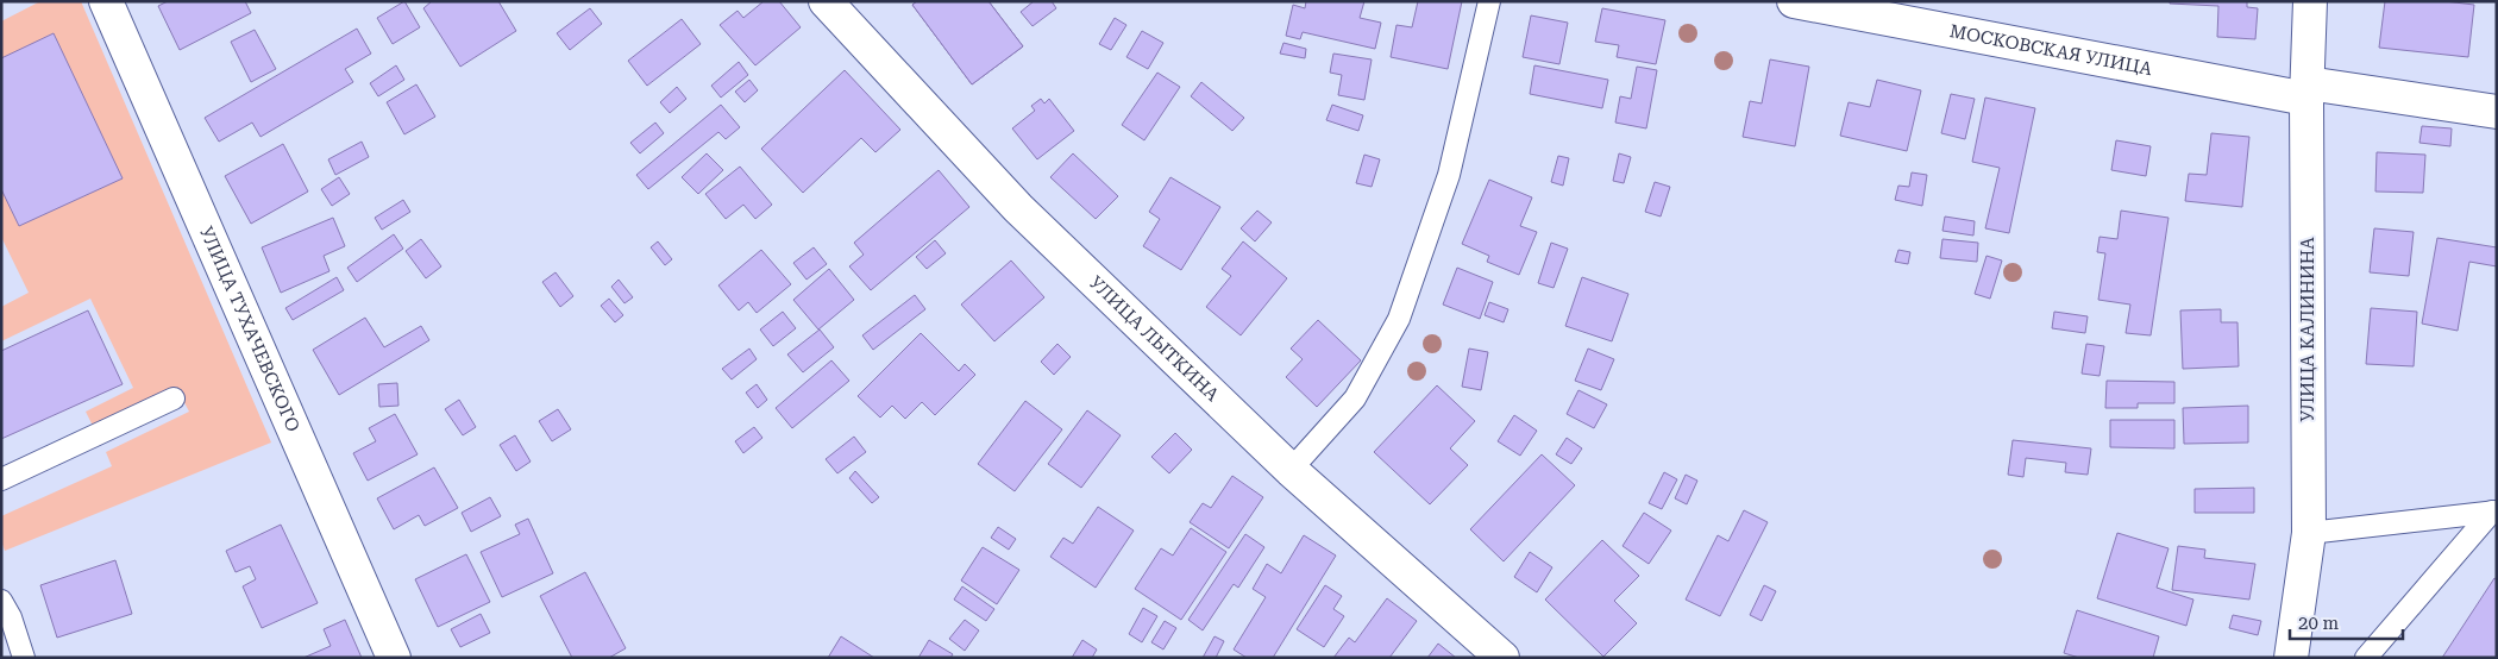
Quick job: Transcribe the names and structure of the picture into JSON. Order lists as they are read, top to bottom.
{
  "streets": {
    "street": [
      "МОСКОВСКАЯ УЛИЦА",
      "УЛИЦА ТУХАЧЕВСКОГО",
      "УЛИЦА КАЛИНИНА",
      "УЛИЦА ЛЫТКИНА"
    ]
  },
  "crossings": [
    ["МОСКОВСКАЯ УЛИЦА", "УЛИЦА КАЛИНИНА"]
  ],
  "scale_bar": "20 m"
}
